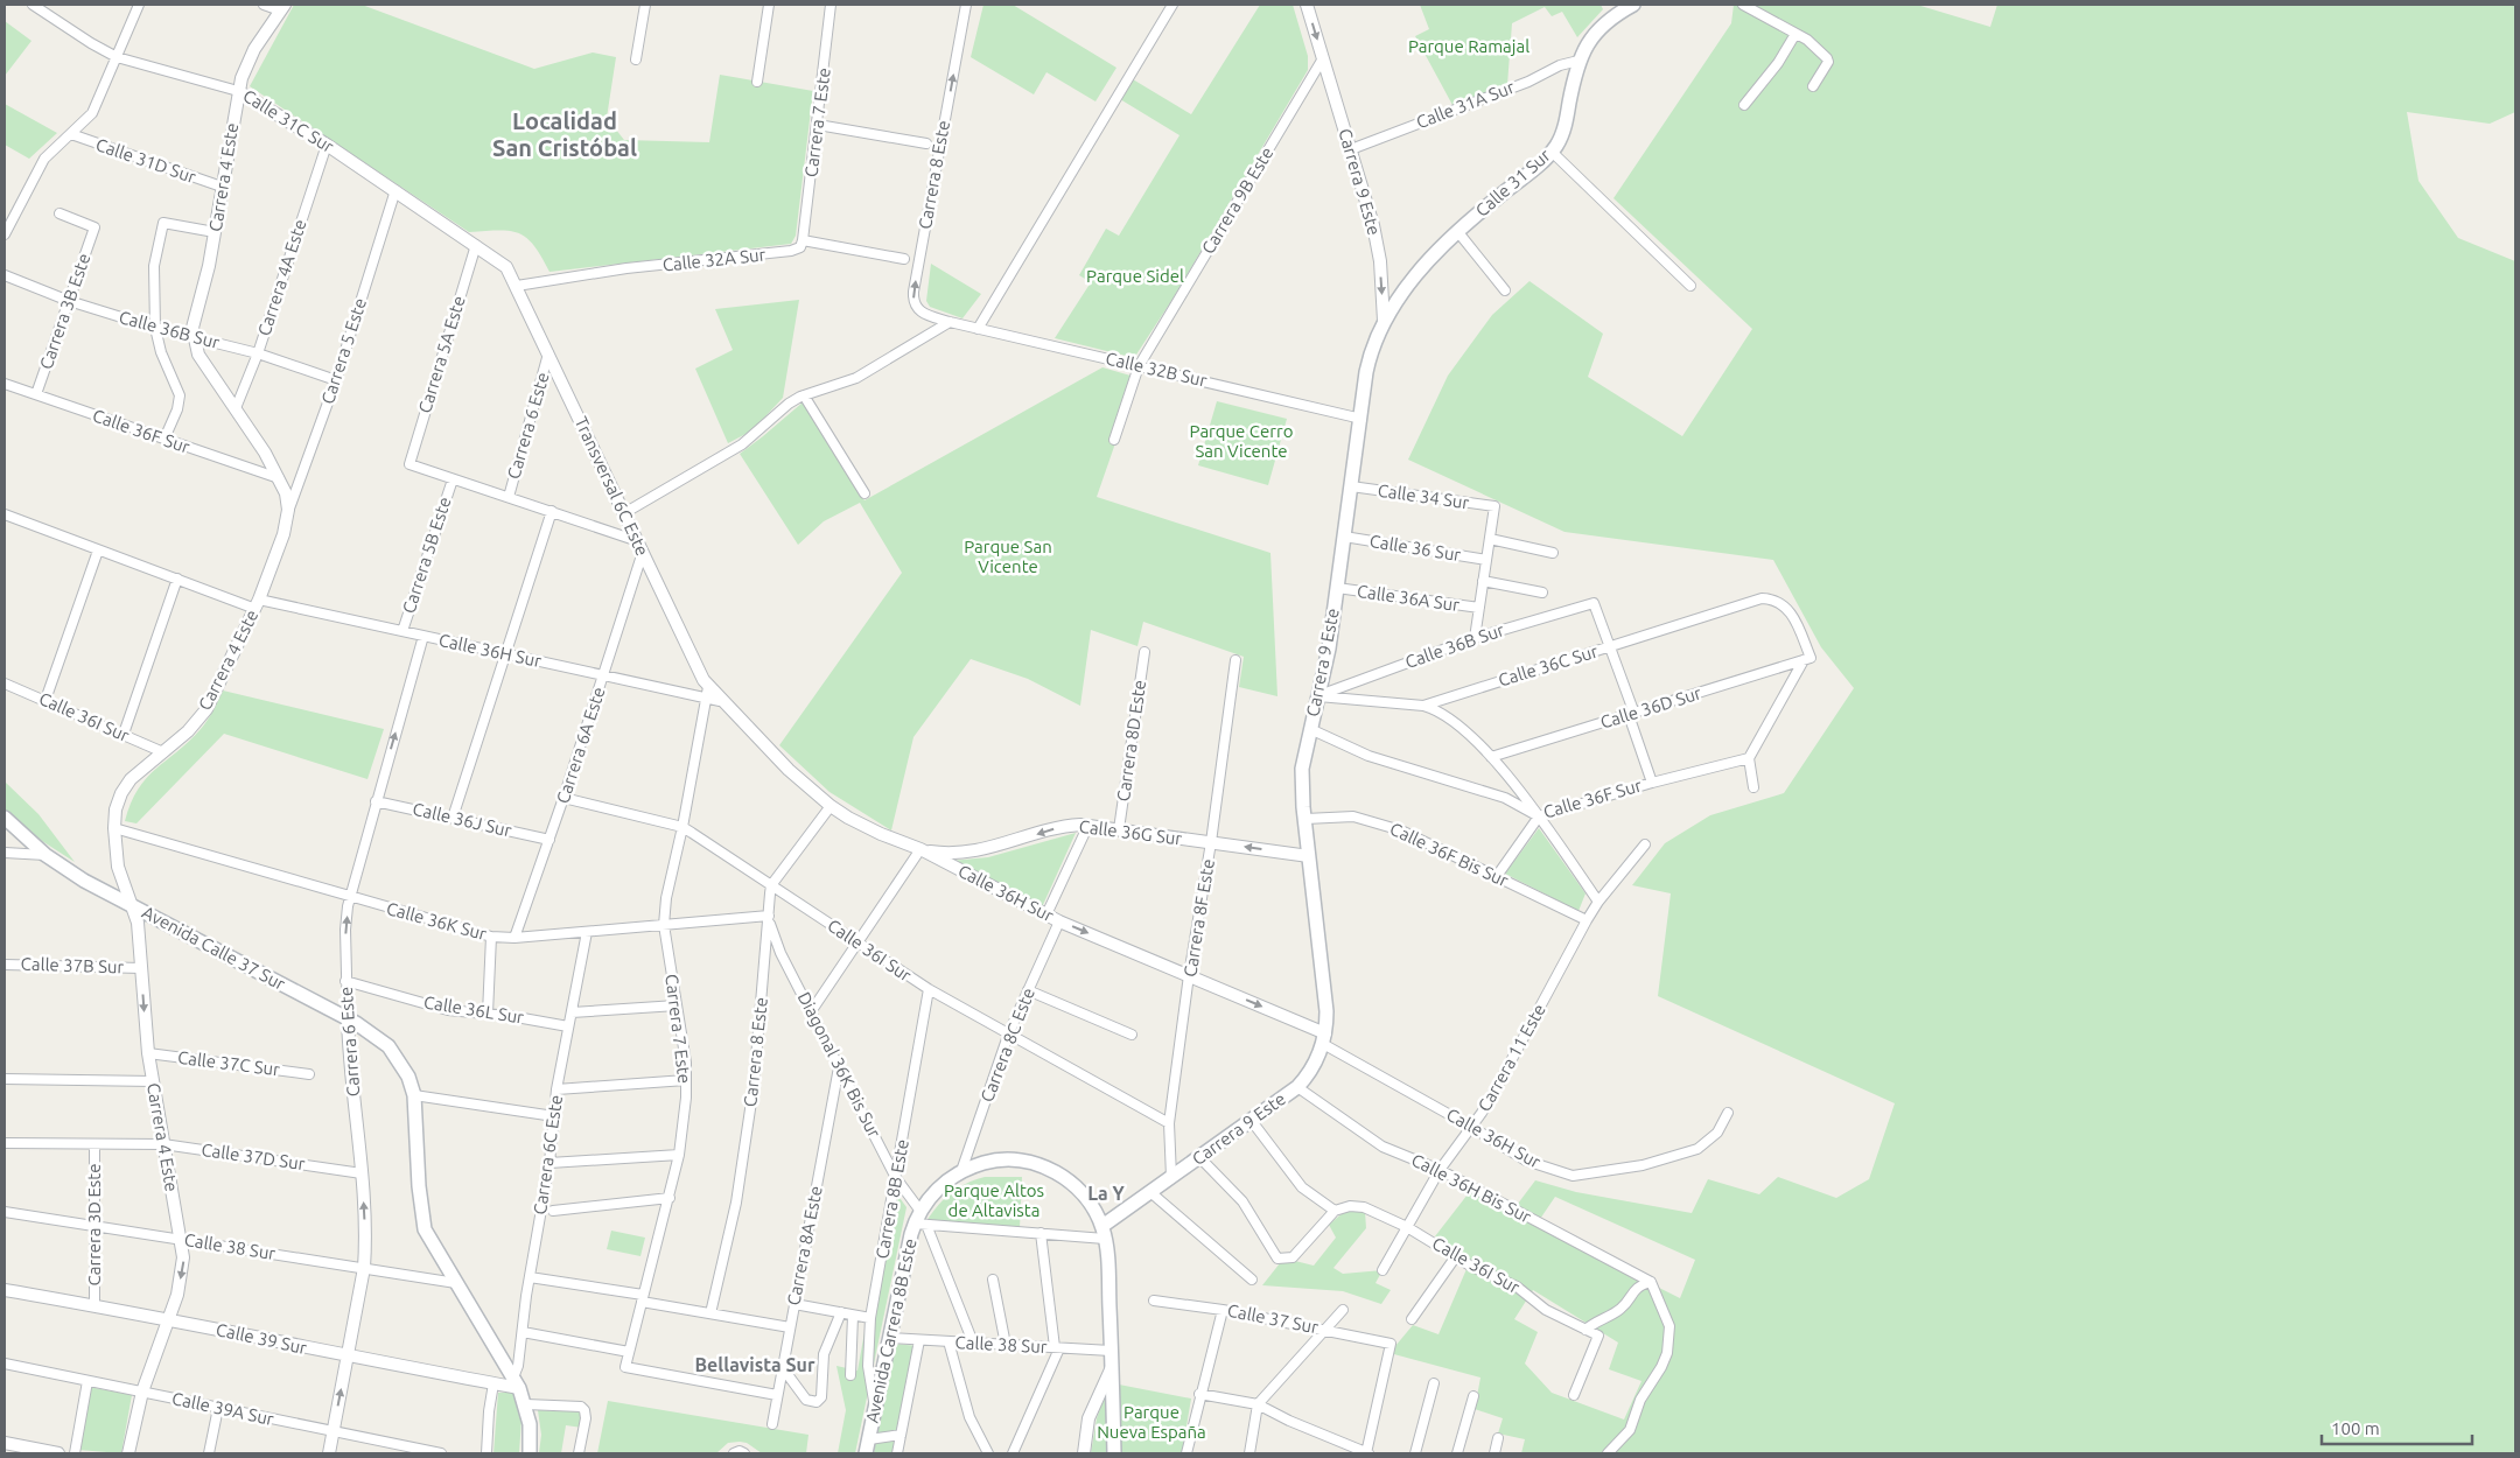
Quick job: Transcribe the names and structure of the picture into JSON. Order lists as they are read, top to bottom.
{
  "streets": {
    "main road": [
      "Carrera 9 Este",
      "Calle 31 Sur",
      "Avenida Calle 37 Sur",
      "Avenida Carrera 8B Este"
    ],
    "street": [
      "Calle 31A Sur",
      "Calle 31C Sur",
      "Carrera 7 Este",
      "Calle 31D Sur",
      "Carrera 8 Este",
      "Carrera 4 Este",
      "Carrera 9B Este",
      "Calle 32A Sur",
      "Carrera 4A Este",
      "Carrera 3B Este",
      "Calle 36B Sur",
      "Carrera 5 Este",
      "Carrera 5A Este",
      "Calle 32B Sur",
      "Carrera 6 Este",
      "Calle 36F Sur",
      "Transversal 6C Este",
      "Calle 34 Sur",
      "Calle 36 Sur",
      "Carrera 5B Este",
      "Calle 36A Sur",
      "Calle 36H Sur",
      "Calle 36C Sur",
      "Calle 36D Sur",
      "Calle 36I Sur",
      "Carrera 8D Este",
      "Carrera 6A Este",
      "Calle 36J Sur",
      "Calle 36G Sur",
      "Calle 36F Bis Sur",
      "Carrera 8F Este",
      "Calle 36K Sur",
      "Calle 37B Sur",
      "Calle 36L Sur",
      "Carrera 8C Este",
      "Carrera 11 Este",
      "Calle 37C Sur",
      "Diagonal 36K Bis Sur",
      "Carrera 6C Este",
      "Calle 37D Sur",
      "Calle 36H Bis Sur",
      "Carrera 8B Este",
      "Carrera 3D Este",
      "Carrera 8A Este",
      "Calle 38 Sur",
      "Calle 37 Sur",
      "Calle 39 Sur",
      "Calle 39A Sur"
    ]
  },
  "crossings": [
    ["Calle 31A Sur", "Carrera 9 Este"],
    ["Calle 31A Sur", "Calle 31 Sur"],
    ["Calle 31C Sur", "Carrera 4 Este"],
    ["Calle 31C Sur", "Calle 32A Sur"],
    ["Calle 31C Sur", "Carrera 4A Este"],
    ["Calle 31C Sur", "Carrera 5 Este"],
    ["Calle 31C Sur", "Carrera 5A Este"],
    ["Calle 31C Sur", "Transversal 6C Este"],
    ["Carrera 7 Este", "Calle 32A Sur"],
    ["Carrera 7 Este", "Transversal 6C Este"],
    ["Carrera 7 Este", "Calle 36H Sur"],
    ["Carrera 7 Este", "Calle 36I Sur"],
    ["Carrera 7 Este", "Calle 36K Sur"],
    ["Carrera 7 Este", "Carrera 8A Este"],
    ["Calle 31D Sur", "Carrera 4 Este"],
    ["Carrera 8 Este", "Calle 32B Sur"],
    ["Carrera 8 Este", "Calle 36I Sur"],
    ["Carrera 8 Este", "Calle 36K Sur"],
    ["Carrera 8 Este", "Diagonal 36K Bis Sur"],
    ["Carrera 4 Este", "Carrera 4A Este"],
    ["Carrera 4 Este", "Calle 36B Sur"],
    ["Carrera 4 Este", "Carrera 5 Este"],
    ["Carrera 4 Este", "Calle 36F Sur"],
    ["Carrera 4 Este", "Calle 36H Sur"],
    ["Carrera 4 Este", "Calle 36I Sur"],
    ["Carrera 4 Este", "Calle 36K Sur"],
    ["Carrera 4 Este", "Avenida Calle 37 Sur"],
    ["Carrera 4 Este", "Calle 37B Sur"],
    ["Carrera 4 Este", "Calle 37C Sur"],
    ["Carrera 4 Este", "Calle 37D Sur"],
    ["Carrera 4 Este", "Calle 38 Sur"],
    ["Carrera 4 Este", "Calle 39 Sur"],
    ["Carrera 4 Este", "Calle 39A Sur"],
    ["Carrera 9 Este", "Calle 31 Sur"],
    ["Carrera 9 Este", "Carrera 9B Este"],
    ["Carrera 9 Este", "Calle 36B Sur"],
    ["Carrera 9 Este", "Calle 32B Sur"],
    ["Carrera 9 Este", "Calle 36F Sur"],
    ["Carrera 9 Este", "Calle 34 Sur"],
    ["Carrera 9 Este", "Calle 36 Sur"],
    ["Carrera 9 Este", "Calle 36A Sur"],
    ["Carrera 9 Este", "Calle 36H Sur"],
    ["Carrera 9 Este", "Calle 36C Sur"],
    ["Carrera 9 Este", "Calle 36G Sur"],
    ["Carrera 9 Este", "Calle 36F Bis Sur"],
    ["Carrera 9 Este", "Carrera 8F Este"],
    ["Carrera 9 Este", "Calle 36H Bis Sur"],
    ["Carrera 9B Este", "Calle 32B Sur"],
    ["Calle 32A Sur", "Transversal 6C Este"],
    ["Carrera 4A Este", "Calle 36B Sur"],
    ["Carrera 3B Este", "Calle 36B Sur"],
    ["Carrera 3B Este", "Calle 36F Sur"],
    ["Calle 36B Sur", "Carrera 5 Este"],
    ["Calle 36B Sur", "Calle 36C Sur"],
    ["Carrera 5A Este", "Carrera 5B Este"],
    ["Carrera 6 Este", "Transversal 6C Este"],
    ["Carrera 6 Este", "Calle 36H Sur"],
    ["Carrera 6 Este", "Calle 36J Sur"],
    ["Carrera 6 Este", "Calle 36K Sur"],
    ["Carrera 6 Este", "Avenida Calle 37 Sur"],
    ["Carrera 6 Este", "Calle 36L Sur"],
    ["Carrera 6 Este", "Calle 37D Sur"],
    ["Carrera 6 Este", "Calle 38 Sur"],
    ["Carrera 6 Este", "Calle 39 Sur"],
    ["Carrera 6 Este", "Calle 39A Sur"],
    ["Transversal 6C Este", "Calle 36H Sur"],
    ["Transversal 6C Este", "Carrera 6A Este"],
    ["Carrera 5B Este", "Calle 36H Sur"],
    ["Calle 36H Sur", "Carrera 6A Este"],
    ["Calle 36H Sur", "Calle 36G Sur"],
    ["Calle 36H Sur", "Carrera 8F Este"],
    ["Calle 36H Sur", "Carrera 8C Este"],
    ["Calle 36H Sur", "Carrera 11 Este"],
    ["Calle 36C Sur", "Calle 36D Sur"],
    ["Calle 36I Sur", "Carrera 6A Este"],
    ["Calle 36I Sur", "Carrera 8F Este"],
    ["Calle 36I Sur", "Carrera 8C Este"],
    ["Calle 36I Sur", "Carrera 11 Este"],
    ["Calle 36I Sur", "Carrera 8B Este"],
    ["Carrera 8D Este", "Calle 36G Sur"],
    ["Carrera 6A Este", "Calle 36J Sur"],
    ["Carrera 6A Este", "Calle 36K Sur"],
    ["Calle 36G Sur", "Carrera 8F Este"],
    ["Calle 36F Bis Sur", "Carrera 11 Este"],
    ["Calle 36K Sur", "Diagonal 36K Bis Sur"],
    ["Calle 36K Sur", "Carrera 6C Este"],
    ["Calle 36L Sur", "Carrera 6C Este"],
    ["Carrera 11 Este", "Calle 36H Bis Sur"],
    ["Diagonal 36K Bis Sur", "Carrera 8B Este"],
    ["Diagonal 36K Bis Sur", "Carrera 8A Este"],
    ["Diagonal 36K Bis Sur", "Avenida Carrera 8B Este"],
    ["Carrera 6C Este", "Calle 39 Sur"],
    ["Calle 37D Sur", "Carrera 3D Este"],
    ["Carrera 8B Este", "Avenida Carrera 8B Este"],
    ["Carrera 3D Este", "Calle 38 Sur"],
    ["Carrera 3D Este", "Calle 39 Sur"],
    ["Calle 38 Sur", "Avenida Carrera 8B Este"]
  ],
  "one_way": ["Carrera 8 Este", "Carrera 6 Este", "Calle 36G Sur"],
  "districts": ["Localidad San Cristóbal", "La Y", "Bellavista Sur"],
  "parks": [
    "Parque Ramajal",
    "Parque Sidel",
    "Parque Cerro San Vicente",
    "Parque San Vicente",
    "Parque Altos de Altavista",
    "Parque Nueva España"
  ],
  "scale_bar": "100 m"
}
